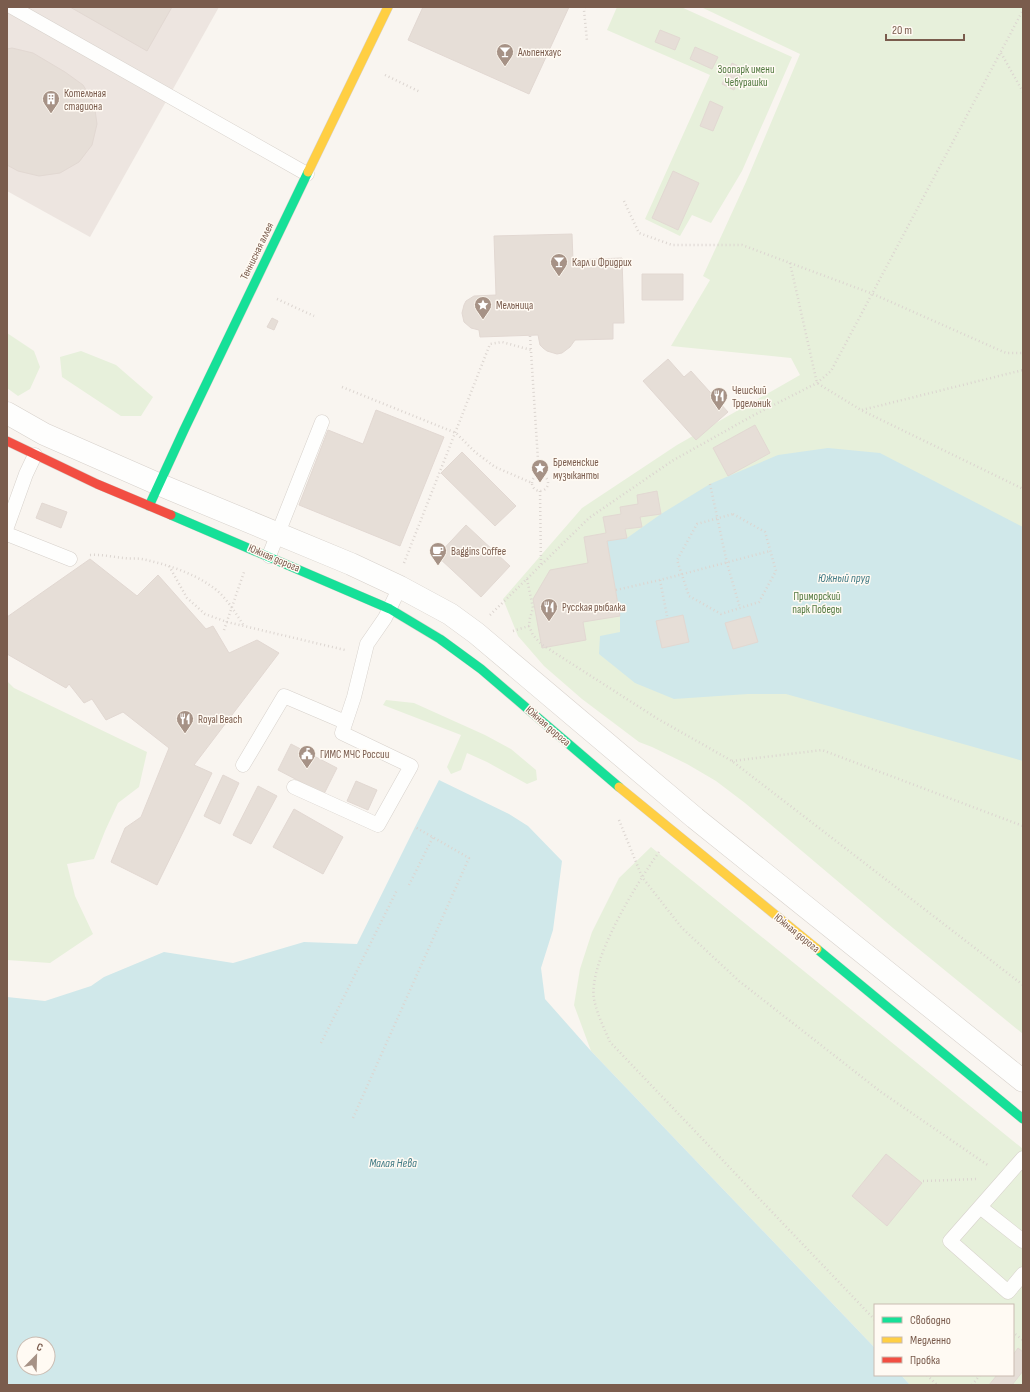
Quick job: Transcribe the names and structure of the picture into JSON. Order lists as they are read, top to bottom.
{
  "streets": {
    "street": ["Теннисная аллея", "Южная дорога"]
  },
  "crossings": [
    ["Теннисная аллея", "Южная дорога"]
  ],
  "water": ["Южный пруд", "Малая Нева"],
  "parks": ["Зоопарк имени Чебурашки", "Приморский парк Победы"],
  "places": {
    "bar": ["Альпенхаус", "Карл и Фридрих"],
    "building": ["Котельная стадиона"],
    "place": ["Мельница", "Бременские музыканты"],
    "restaurant": ["Чешский Трдельник", "Русская рыбалка", "Royal Beach"],
    "cafe": ["Baggins Coffee"],
    "public building": ["ГИМС МЧС России"]
  },
  "legend": ["Свободно", "Медленно", "Пробка"],
  "scale_bar": "20 m",
  "north": "top right"
}
